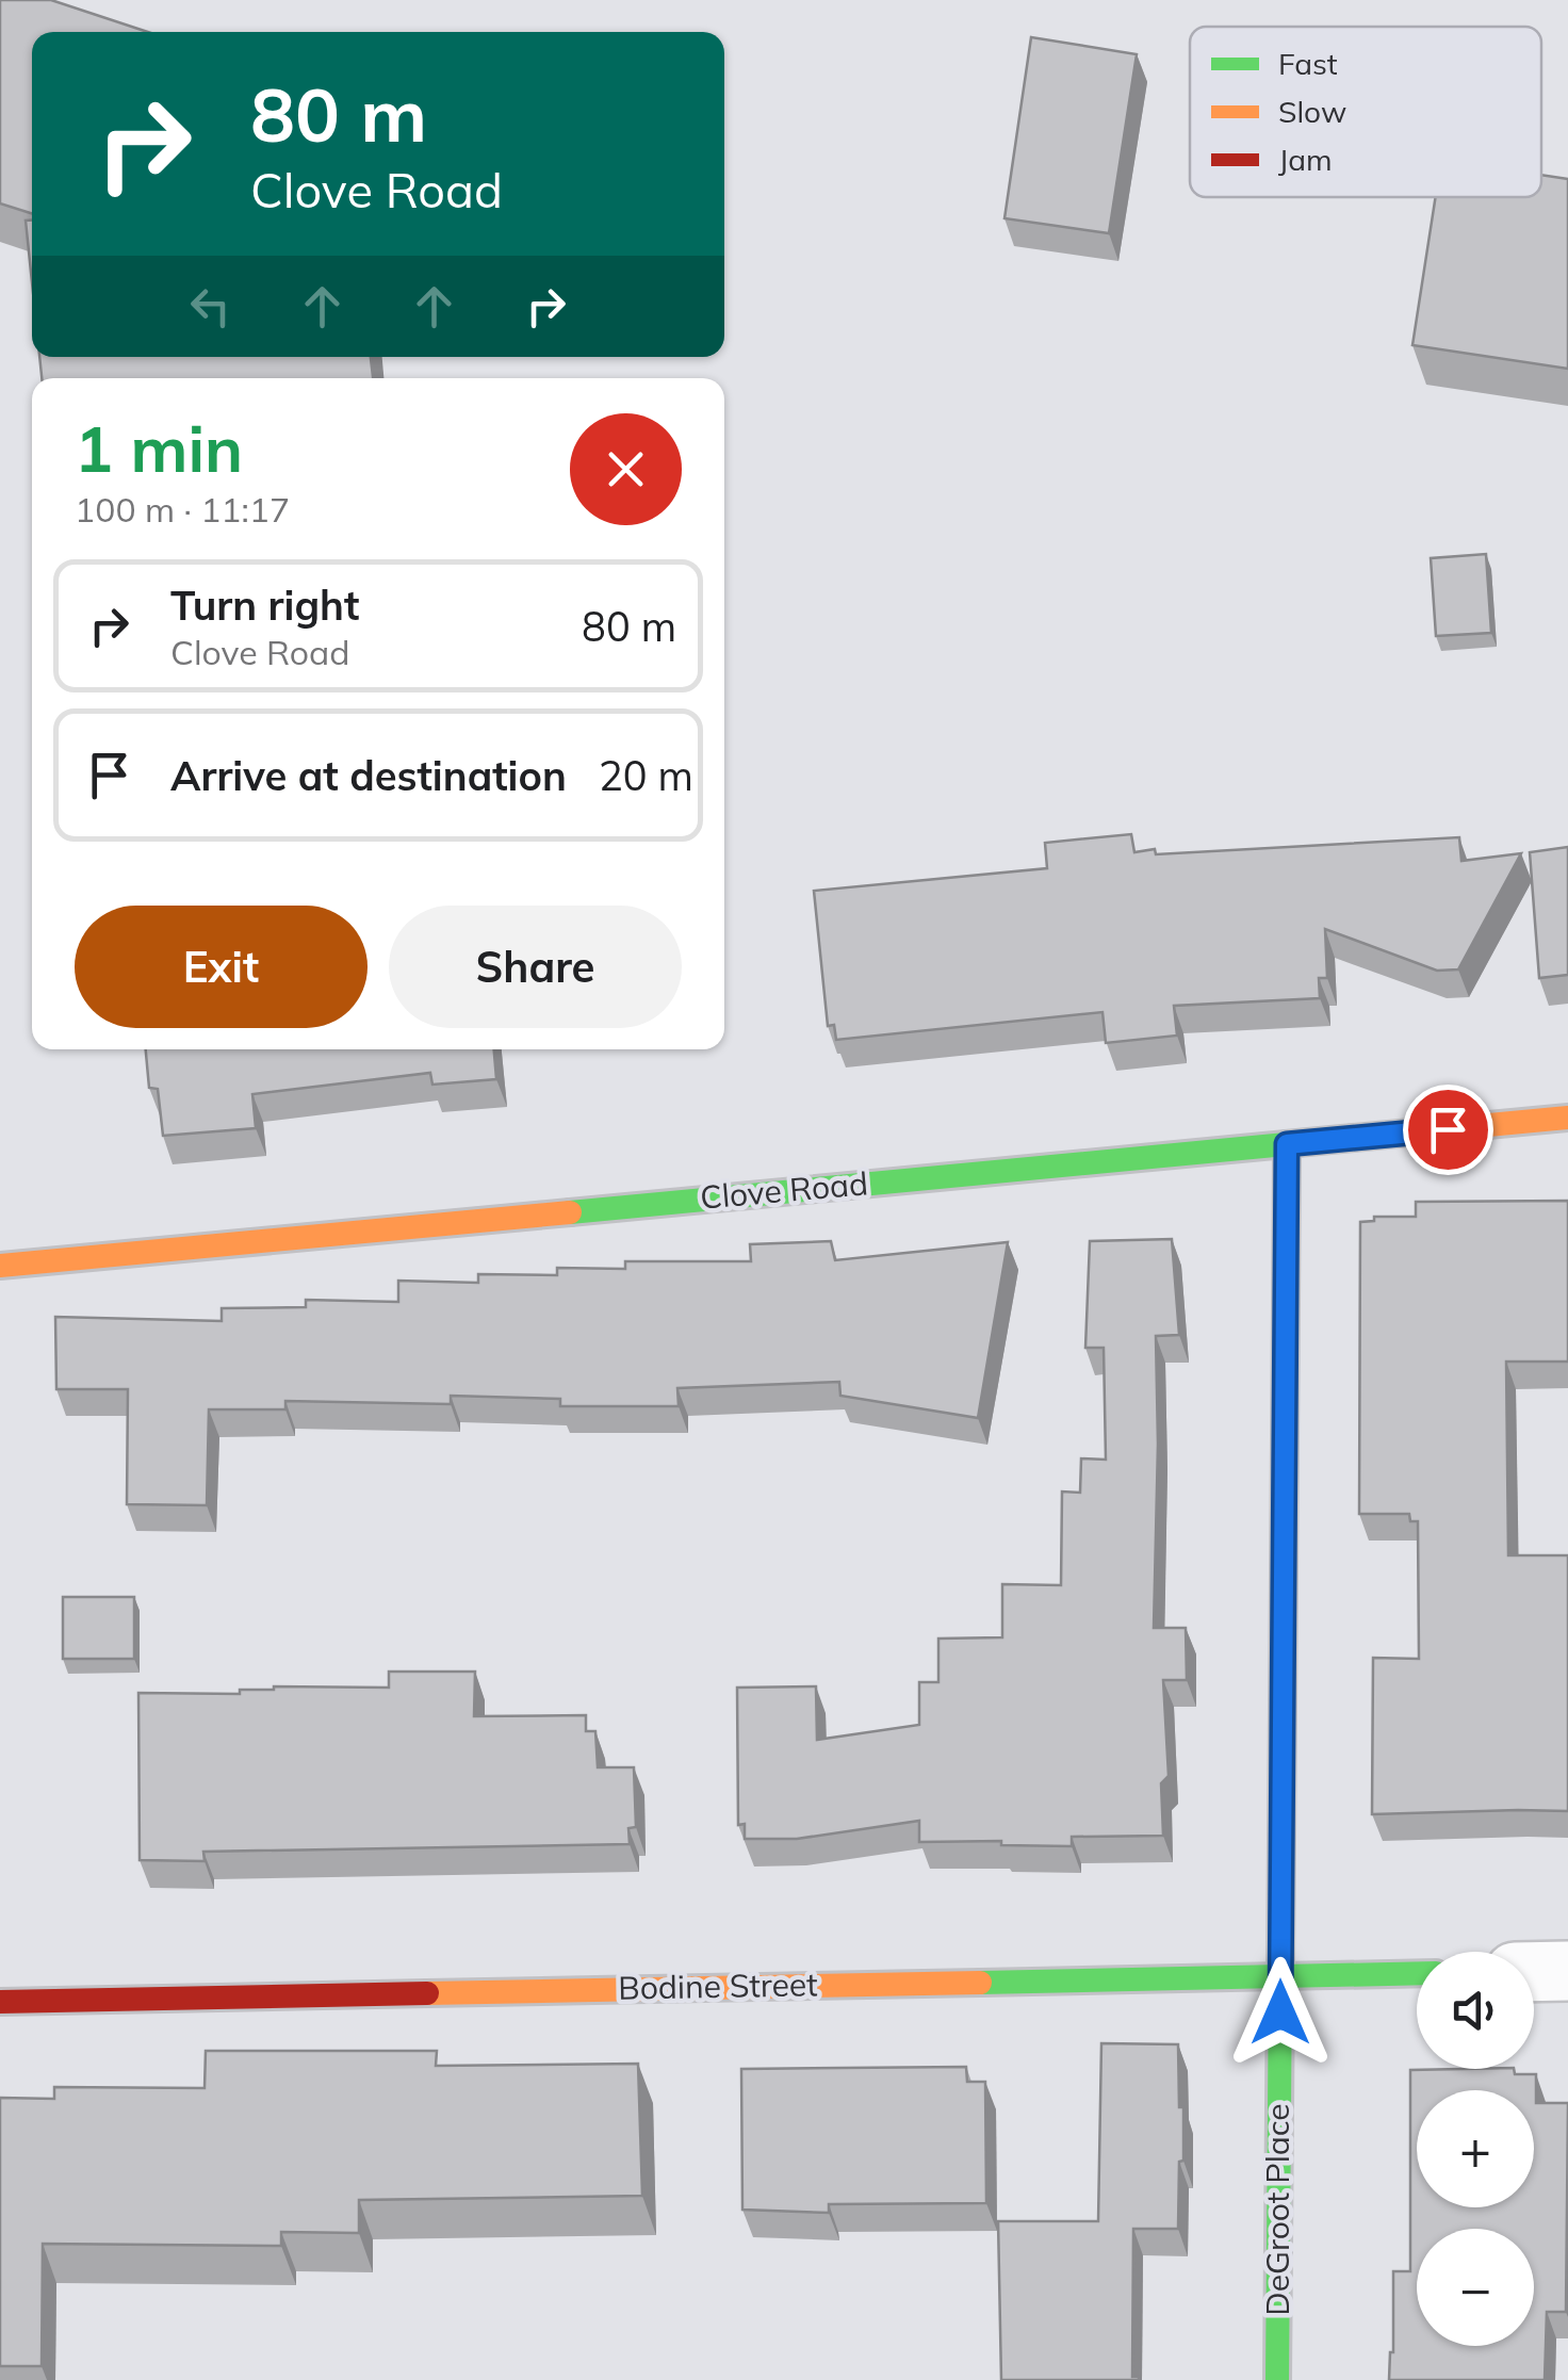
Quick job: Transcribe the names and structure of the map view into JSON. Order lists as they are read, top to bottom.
{
  "streets": {
    "street": ["Clove Road", "Bodine Street", "DeGroot Place"]
  },
  "crossings": [
    ["Clove Road", "DeGroot Place"],
    ["Bodine Street", "DeGroot Place"]
  ],
  "legend": ["Fast", "Slow", "Jam"],
  "page": {
    "turn": ["80 m", "Clove Road"],
    "heading": ["1 min", "100 m · 11:17"],
    "list": [
      {
        "name": "Turn right",
        "note": "Clove Road",
        "value": "80 m"
      },
      {
        "name": "Arrive at destination",
        "value": "20 m"
      }
    ],
    "buttons": ["Exit", "Share"],
    "map_buttons": ["+", "−"]
  }
}
